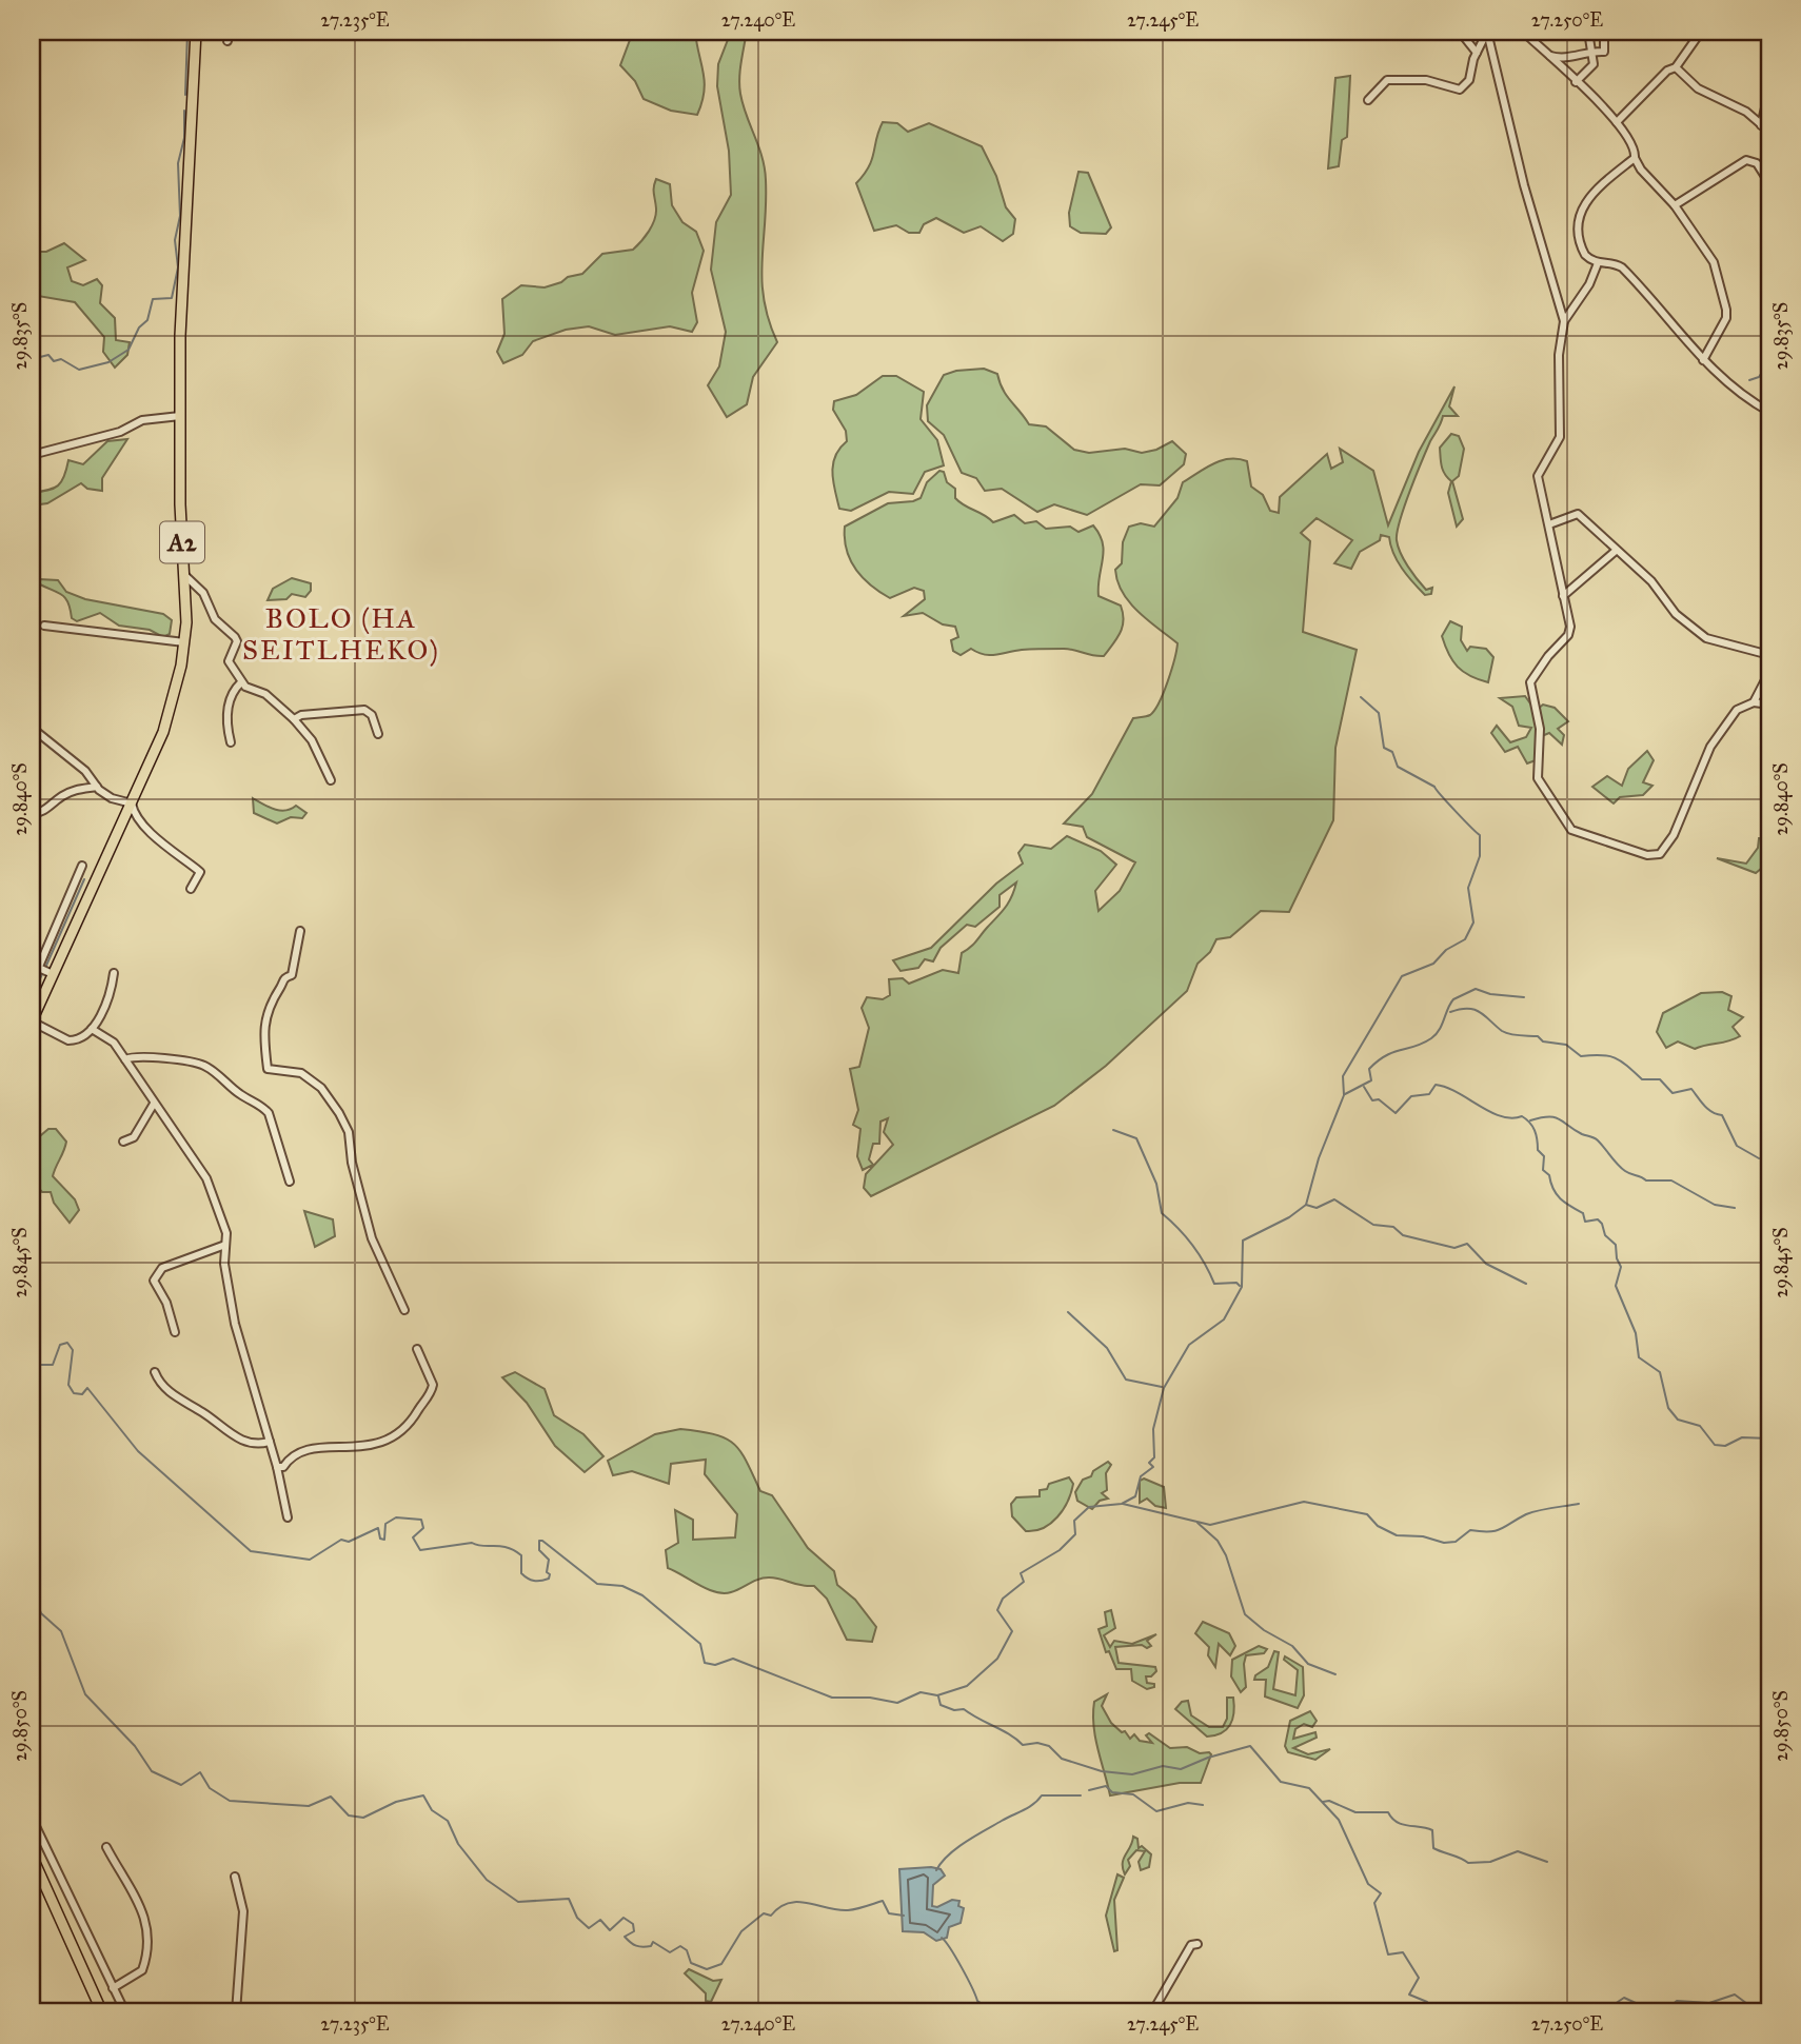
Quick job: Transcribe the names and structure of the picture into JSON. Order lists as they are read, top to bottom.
{
  "streets": {
    "main road": ["A2"]
  },
  "districts": ["BOLO (HA SEITLHEKO)"],
  "coordinates": [
    "27.235°E",
    "27.240°E",
    "27.245°E",
    "27.250°E",
    "29.835°S",
    "29.840°S",
    "29.845°S",
    "29.850°S"
  ]
}
